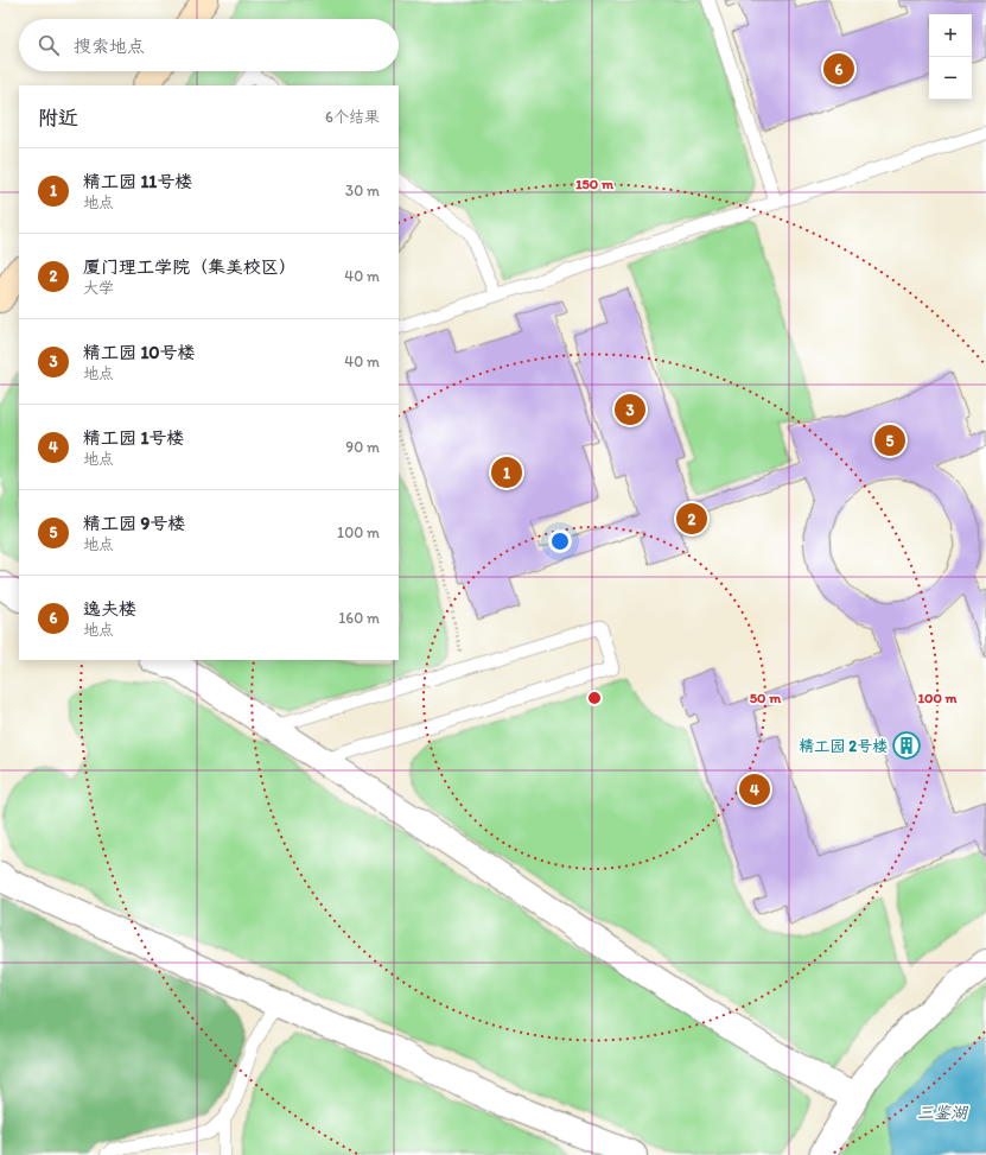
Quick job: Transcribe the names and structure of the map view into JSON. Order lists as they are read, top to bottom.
{
  "water": ["三鉴湖"],
  "places": {
    "building": ["精工园 2号楼"]
  },
  "page": {
    "map_buttons": ["+", "−"],
    "search": "搜索地点",
    "pins": [
      "6",
      "3",
      "5",
      "1",
      "2",
      "4"
    ],
    "heading": ["附近", "6个结果"],
    "list": [
      {
        "mark": "1",
        "name": "精工园 11号楼",
        "note": "地点",
        "value": "30 m"
      },
      {
        "mark": "2",
        "name": "厦门理工学院（集美校区）",
        "note": "大学",
        "value": "40 m"
      },
      {
        "mark": "3",
        "name": "精工园 10号楼",
        "note": "地点",
        "value": "40 m"
      },
      {
        "mark": "4",
        "name": "精工园 1号楼",
        "note": "地点",
        "value": "90 m"
      },
      {
        "mark": "5",
        "name": "精工园 9号楼",
        "note": "地点",
        "value": "100 m"
      },
      {
        "mark": "6",
        "name": "逸夫楼",
        "note": "地点",
        "value": "160 m"
      }
    ]
  },
  "rings": ["150 m", "50 m", "100 m"]
}
